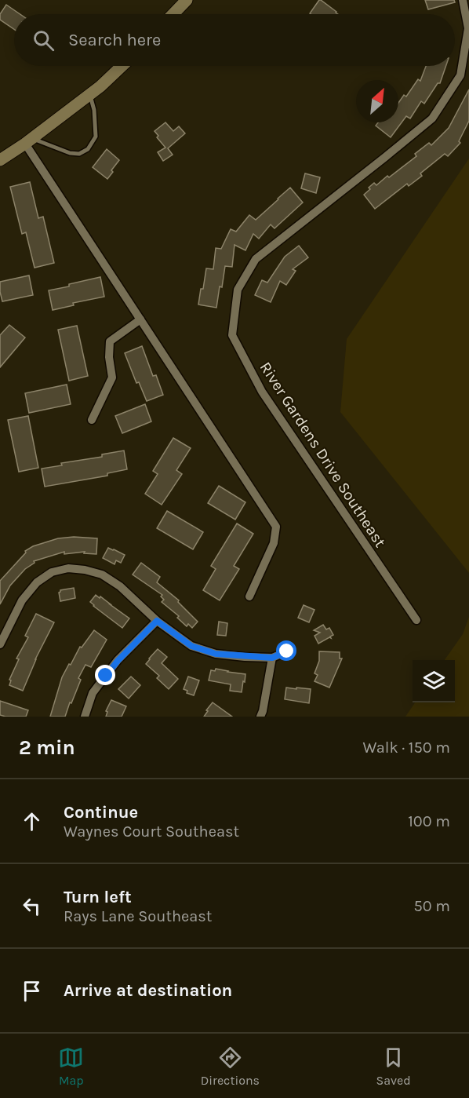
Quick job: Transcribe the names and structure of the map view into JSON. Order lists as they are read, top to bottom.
{
  "streets": {
    "street": ["River Gardens Drive Southeast"]
  },
  "north": "top right",
  "page": {
    "search": "Search here",
    "heading": ["2 min", "Walk · 150 m"],
    "list": [
      ["Continue", "Waynes Court Southeast", "100 m"],
      ["Turn left", "Rays Lane Southeast", "50 m"],
      "Arrive at destination"
    ],
    "nav": ["Map", "Directions", "Saved"]
  }
}
